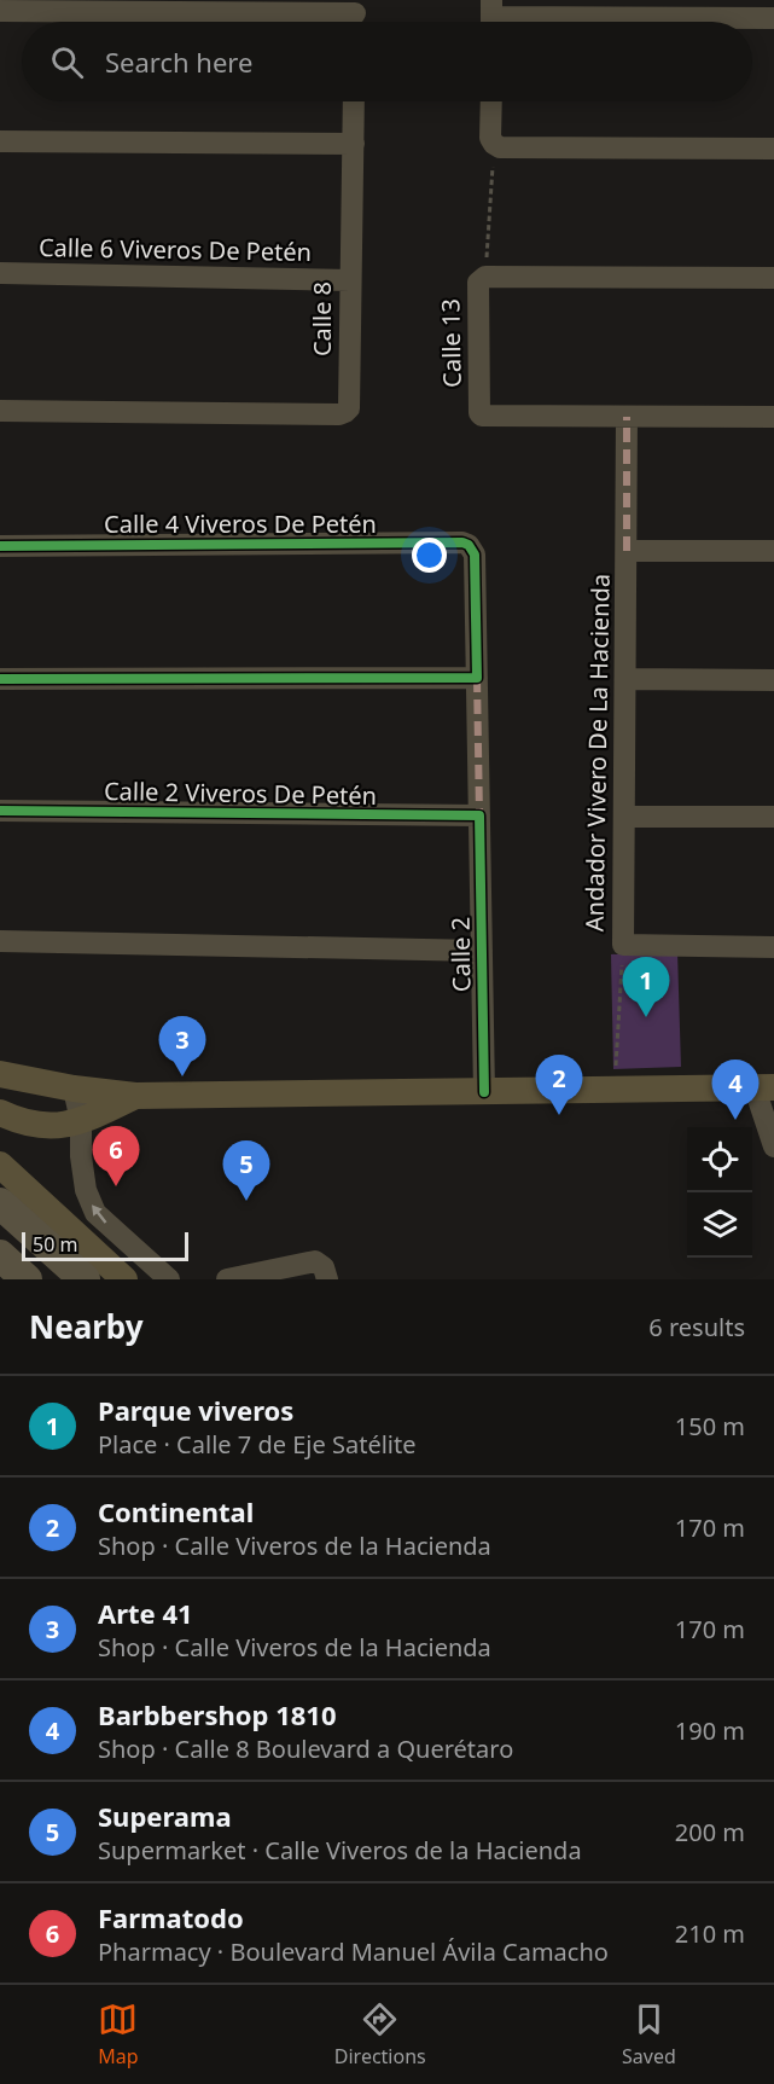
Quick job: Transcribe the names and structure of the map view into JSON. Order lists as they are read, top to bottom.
{
  "streets": {
    "street": [
      "Calle 6 Viveros De Petén",
      "Calle 8",
      "Calle 13",
      "Calle 4 Viveros De Petén",
      "Andador Vivero De La Hacienda",
      "Calle 2 Viveros De Petén",
      "Calle 2"
    ]
  },
  "crossings": [
    ["Calle 6 Viveros De Petén", "Calle 8"],
    ["Calle 13", "Andador Vivero De La Hacienda"],
    ["Calle 4 Viveros De Petén", "Calle 2"],
    ["Calle 2 Viveros De Petén", "Calle 2"]
  ],
  "scale_bar": "50 m",
  "page": {
    "search": "Search here",
    "pins": [
      "1",
      "3",
      "2",
      "4",
      "6",
      "5"
    ],
    "scale": "50 m",
    "heading": ["Nearby", "6 results"],
    "list": [
      {
        "mark": "1",
        "name": "Parque viveros",
        "note": "Place · Calle 7 de Eje Satélite",
        "value": "150 m"
      },
      {
        "mark": "2",
        "name": "Continental",
        "note": "Shop · Calle Viveros de la Hacienda",
        "value": "170 m"
      },
      {
        "mark": "3",
        "name": "Arte 41",
        "note": "Shop · Calle Viveros de la Hacienda",
        "value": "170 m"
      },
      {
        "mark": "4",
        "name": "Barbbershop 1810",
        "note": "Shop · Calle 8 Boulevard a Querétaro",
        "value": "190 m"
      },
      {
        "mark": "5",
        "name": "Superama",
        "note": "Supermarket · Calle Viveros de la Hacienda",
        "value": "200 m"
      },
      {
        "mark": "6",
        "name": "Farmatodo",
        "note": "Pharmacy · Boulevard Manuel Ávila Camacho",
        "value": "210 m"
      }
    ],
    "nav": ["Map", "Directions", "Saved"]
  }
}
